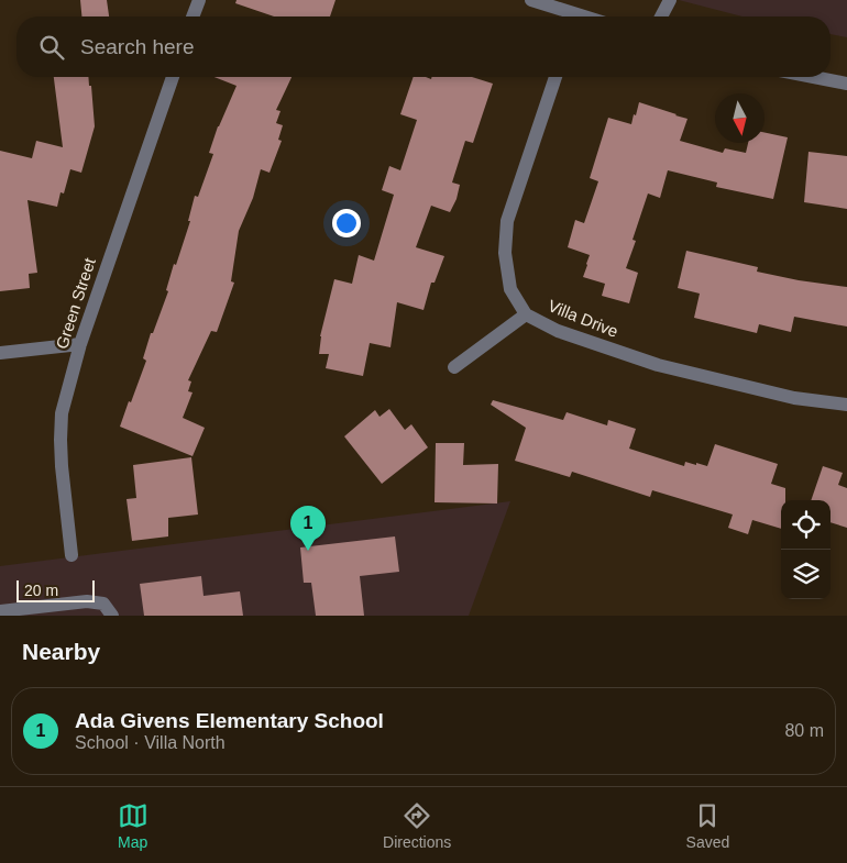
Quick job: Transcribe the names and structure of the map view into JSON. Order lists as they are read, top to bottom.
{
  "streets": {
    "street": ["Green Street", "Villa Drive"]
  },
  "scale_bar": "20 m",
  "north": "bottom",
  "page": {
    "search": "Search here",
    "pins": "1",
    "scale": "20 m",
    "heading": "Nearby",
    "list": [
      {
        "mark": "1",
        "name": "Ada Givens Elementary School",
        "note": "School · Villa North",
        "value": "80 m"
      }
    ],
    "nav": ["Map", "Directions", "Saved"]
  }
}
